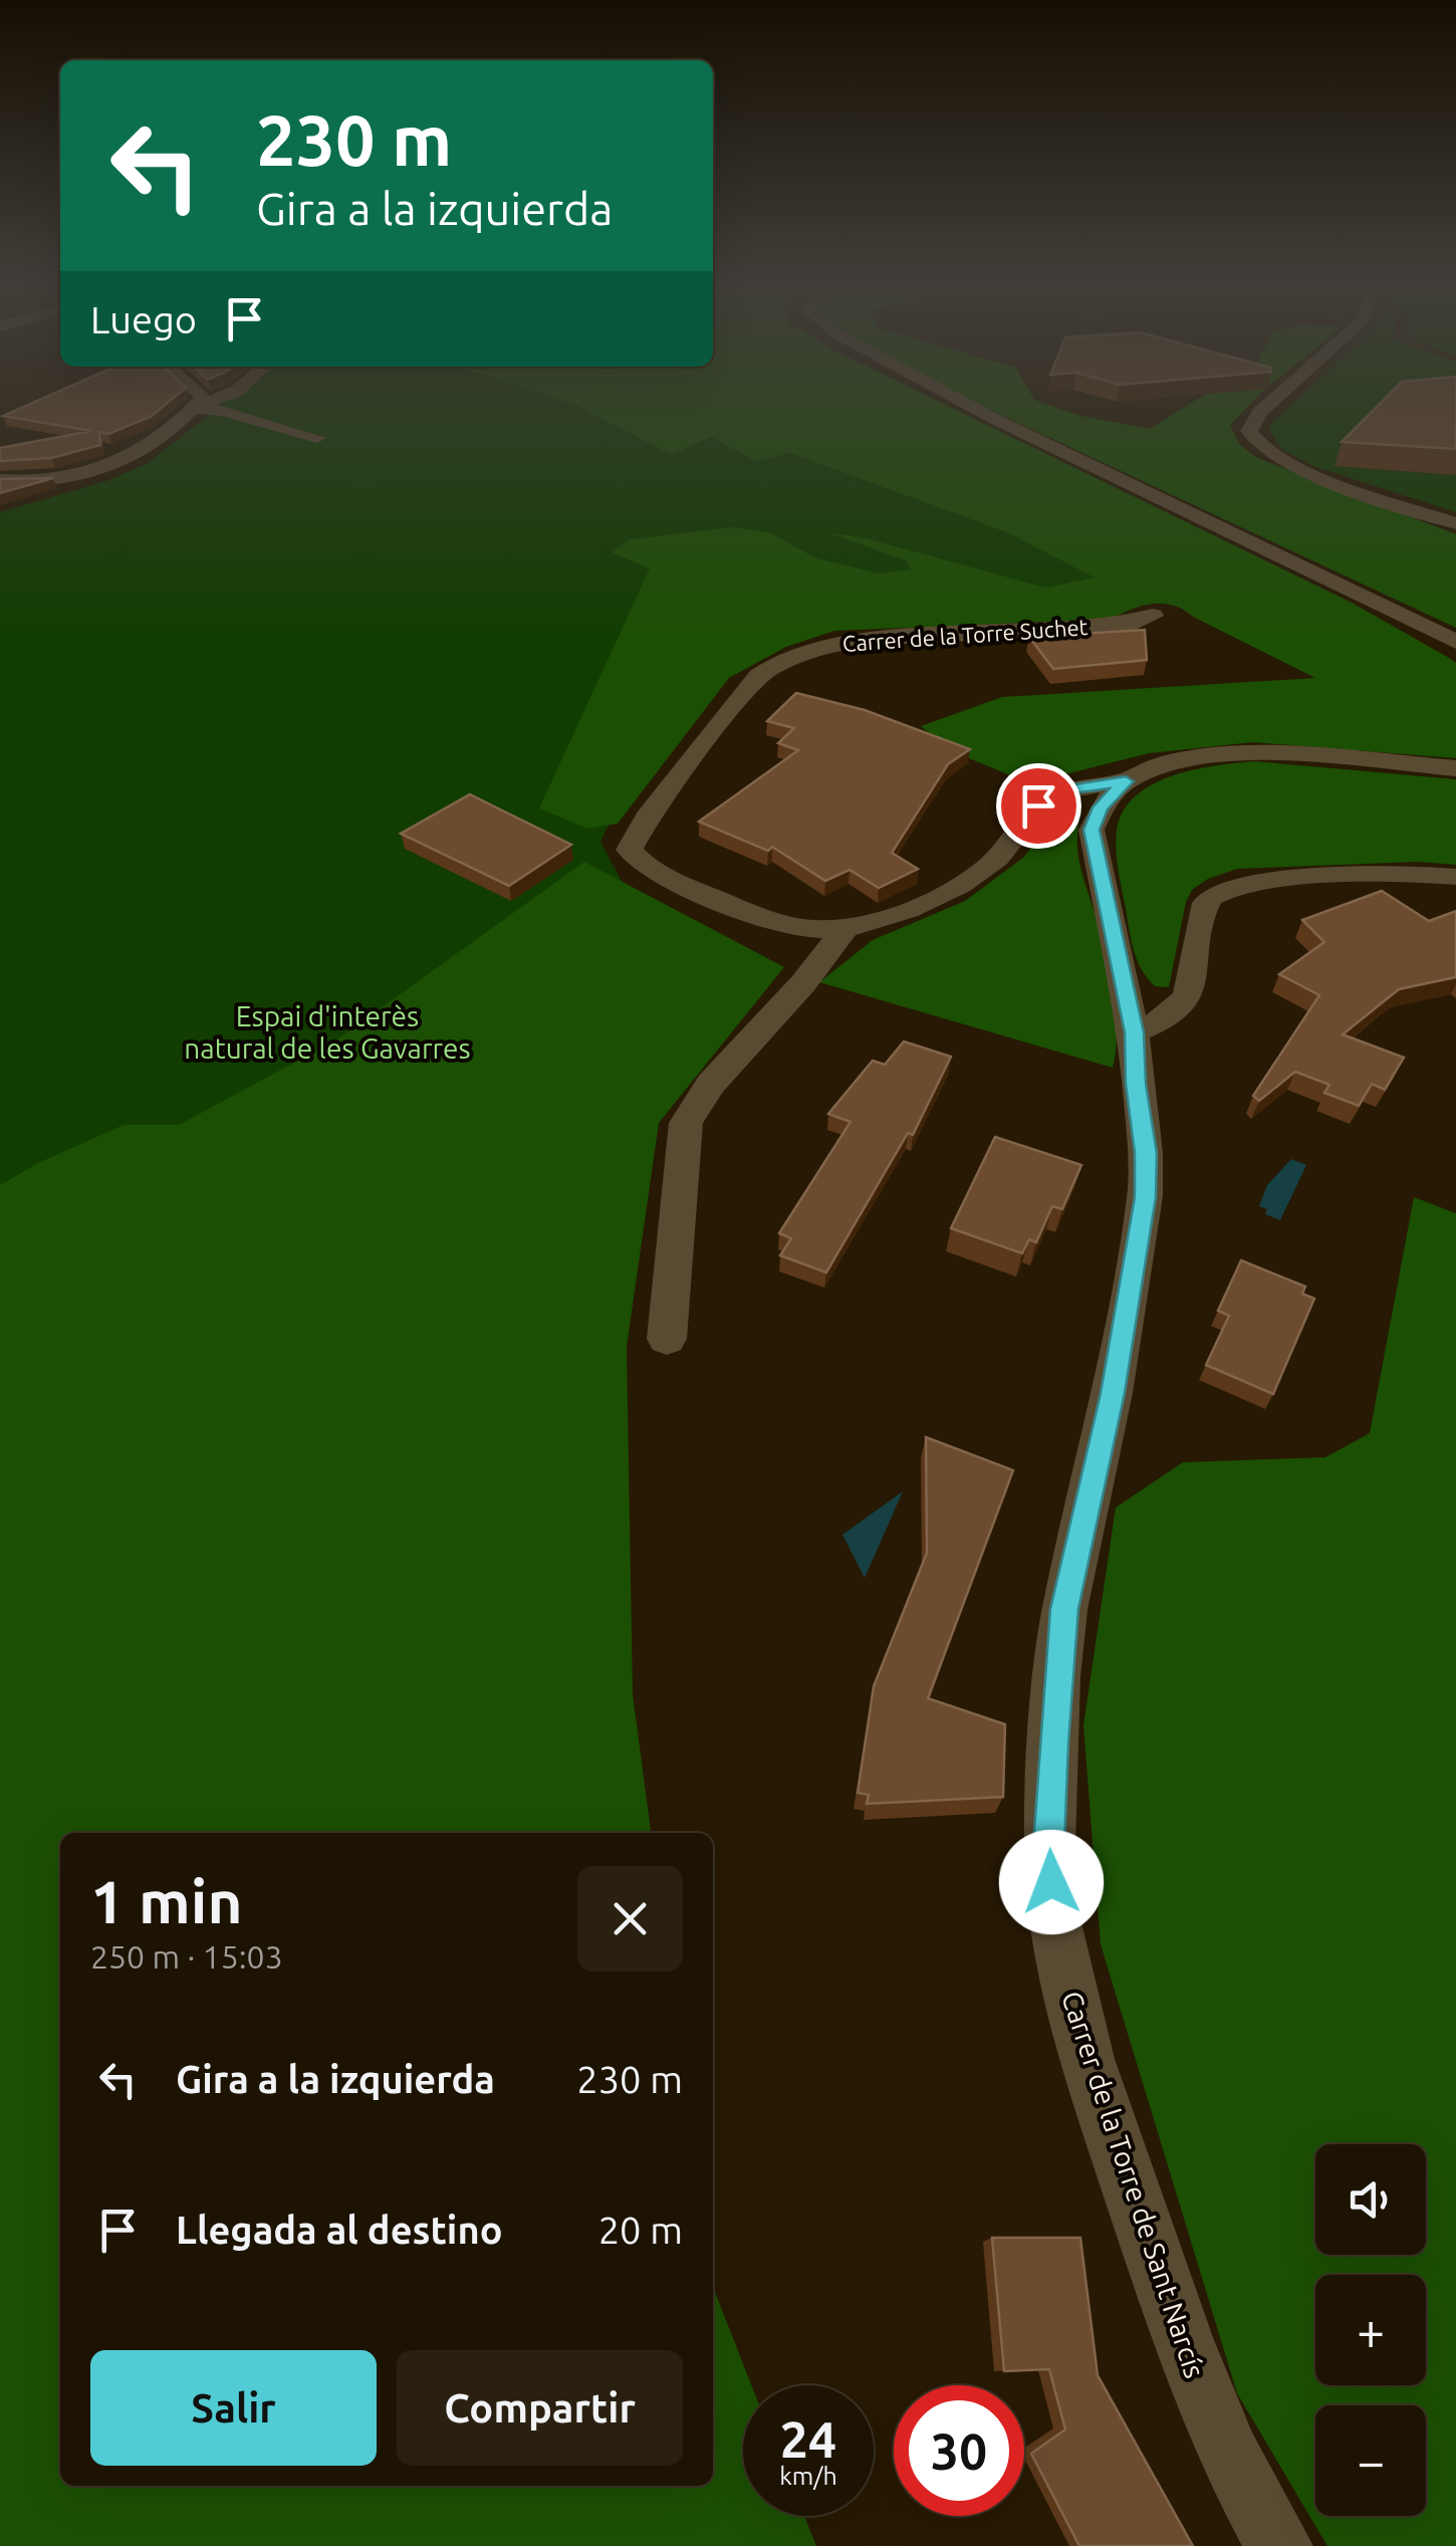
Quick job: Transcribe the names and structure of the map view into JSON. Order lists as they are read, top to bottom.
{
  "streets": {
    "street": ["Carrer de la Torre Suchet", "Carrer de la Torre de Sant Narcís"]
  },
  "parks": ["Espai d'interès natural de les Gavarres"],
  "page": {
    "turn": ["230 m", "Gira a la izquierda"],
    "then": "Luego",
    "heading": ["1 min", "250 m · 15:03"],
    "list": [
      {
        "name": "Gira a la izquierda",
        "value": "230 m"
      },
      {
        "name": "Llegada al destino",
        "value": "20 m"
      }
    ],
    "map_buttons": ["+", "−"],
    "buttons": ["Salir", "Compartir"],
    "speed": "24 km/h",
    "limit": "30"
  }
}
